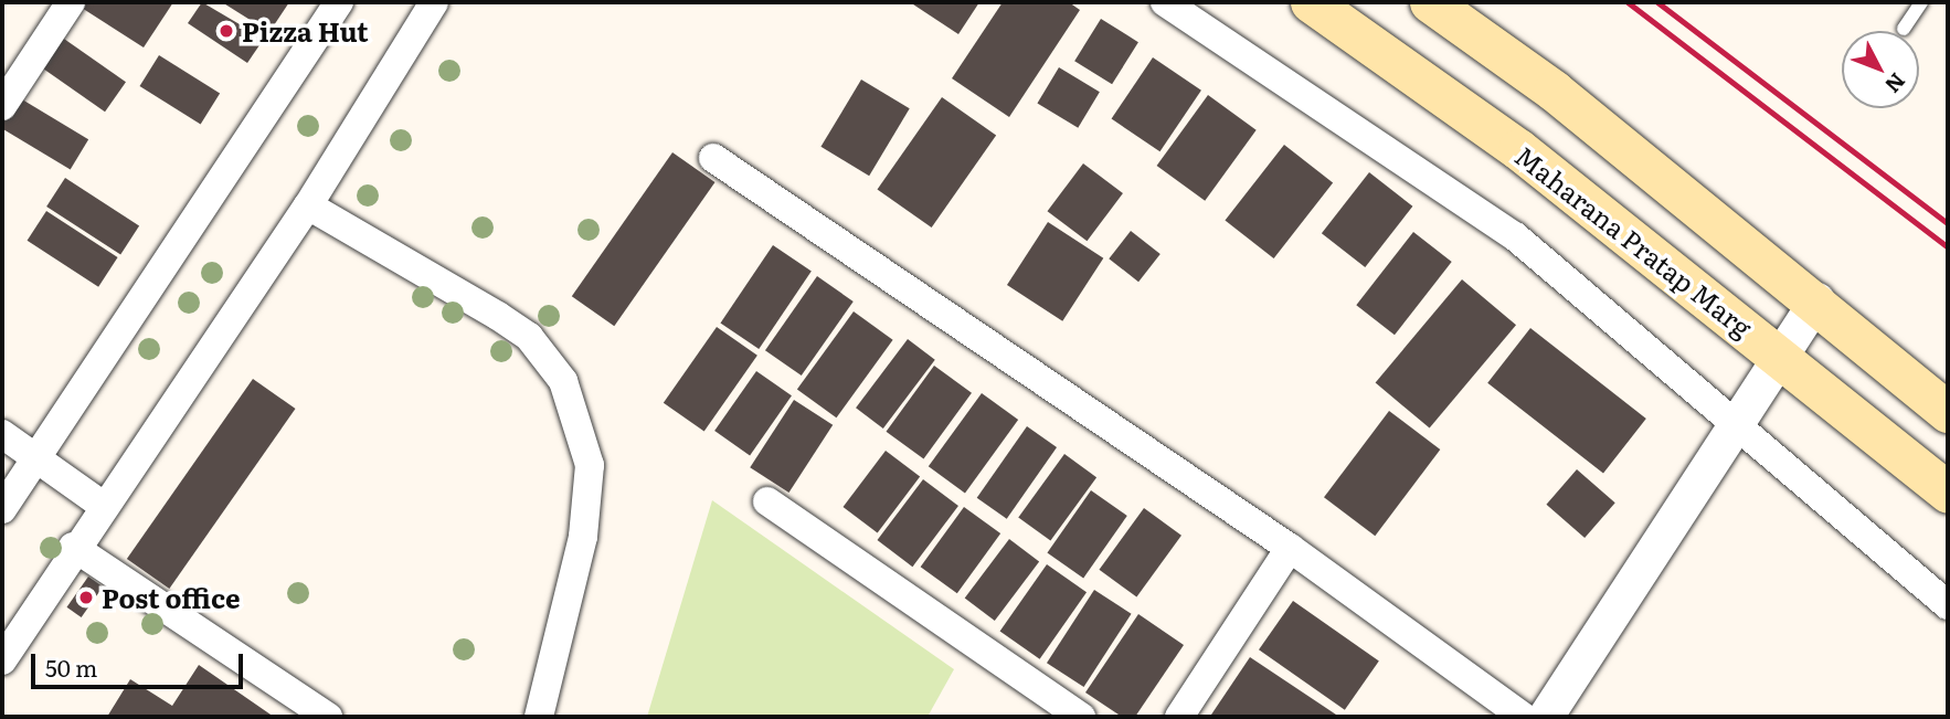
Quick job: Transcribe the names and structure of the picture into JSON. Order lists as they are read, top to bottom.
{
  "streets": {
    "main road": ["Maharana Pratap Marg"]
  },
  "places": ["Pizza Hut", "Post office"],
  "scale_bar": "50 m",
  "north": "bottom right"
}
